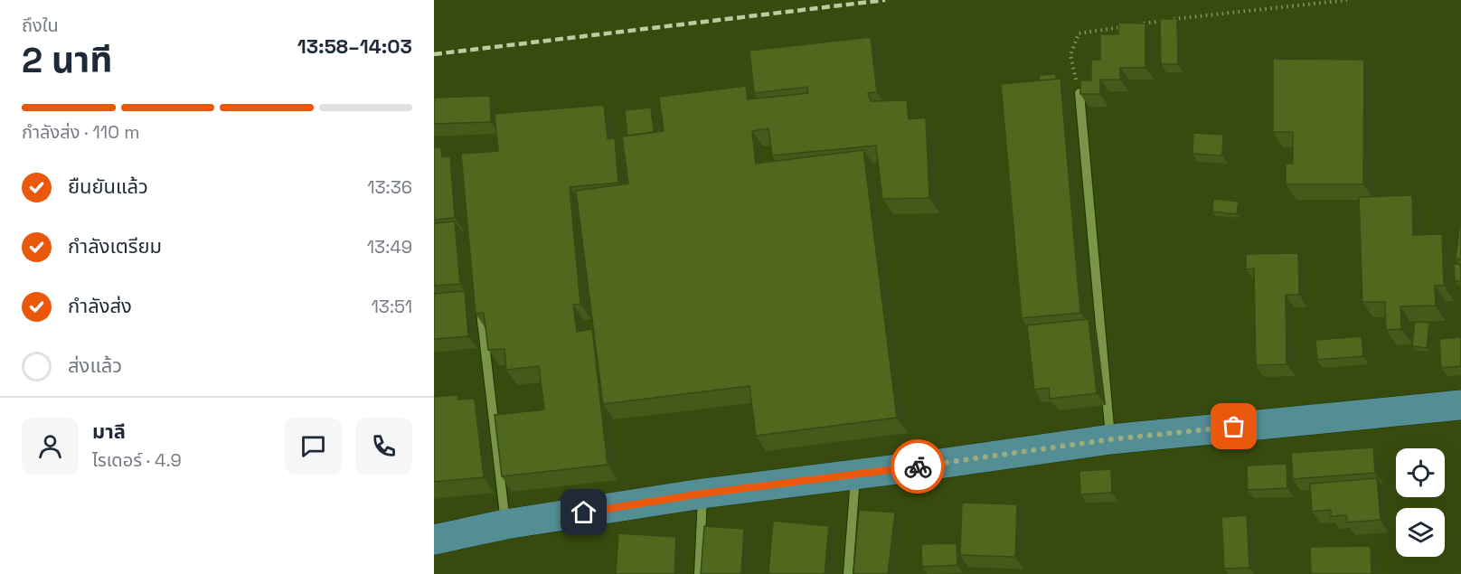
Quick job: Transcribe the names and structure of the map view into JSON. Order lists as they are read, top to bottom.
{
  "page": {
    "heading": ["2 นาที", "ถึงใน", "13:58–14:03"],
    "panel": ["มาลี", "ไรเดอร์ · 4.9"],
    "bar": "กำลังส่ง · 110 m",
    "list": [
      ["ยืนยันแล้ว", "13:36"],
      ["กำลังเตรียม", "13:49"],
      ["กำลังส่ง", "13:51"],
      "ส่งแล้ว"
    ]
  }
}
